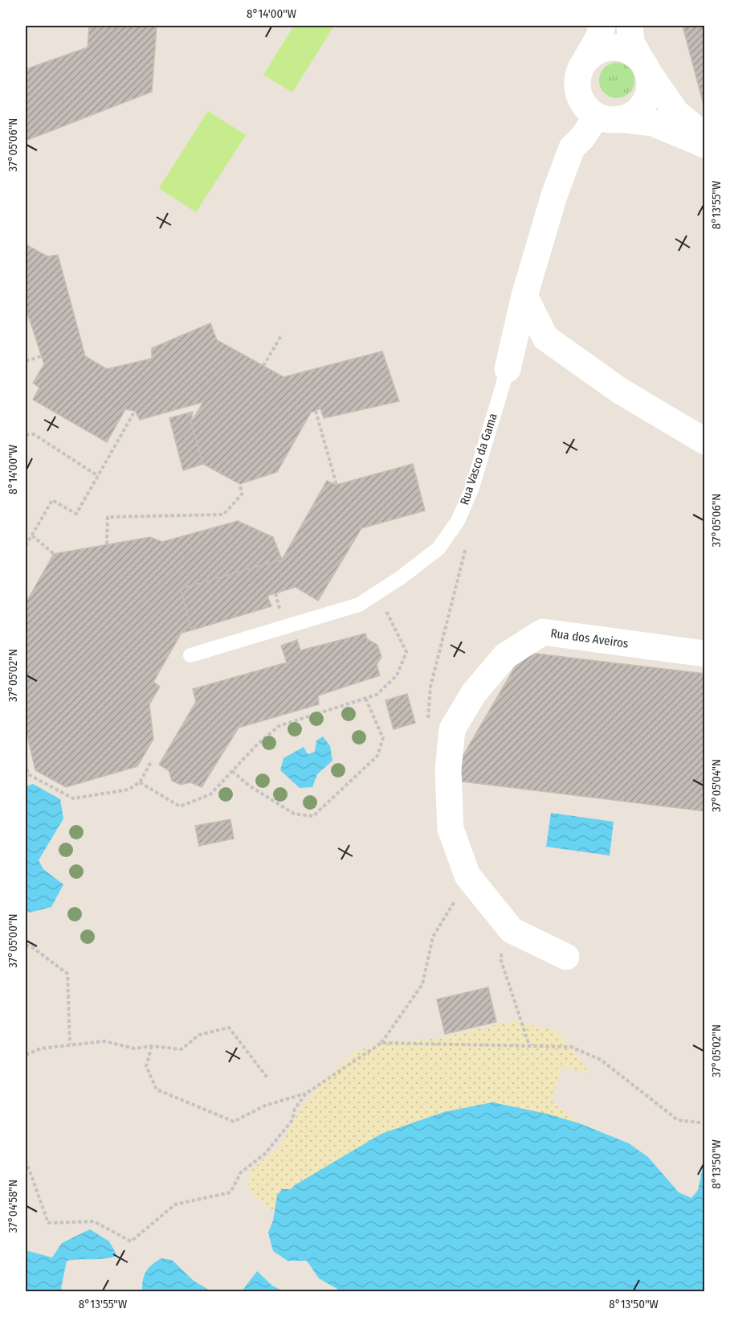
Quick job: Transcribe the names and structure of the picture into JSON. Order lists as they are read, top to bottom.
{
  "streets": {
    "street": ["Rua Vasco da Gama", "Rua dos Aveiros"]
  },
  "coordinates": [
    "8°14'00\"W",
    "37°05'06\"N",
    "8°13'55\"W",
    "37°05'02\"N",
    "37°05'04\"N",
    "37°05'00\"N",
    "8°13'50\"W",
    "37°04'58\"N"
  ]
}
